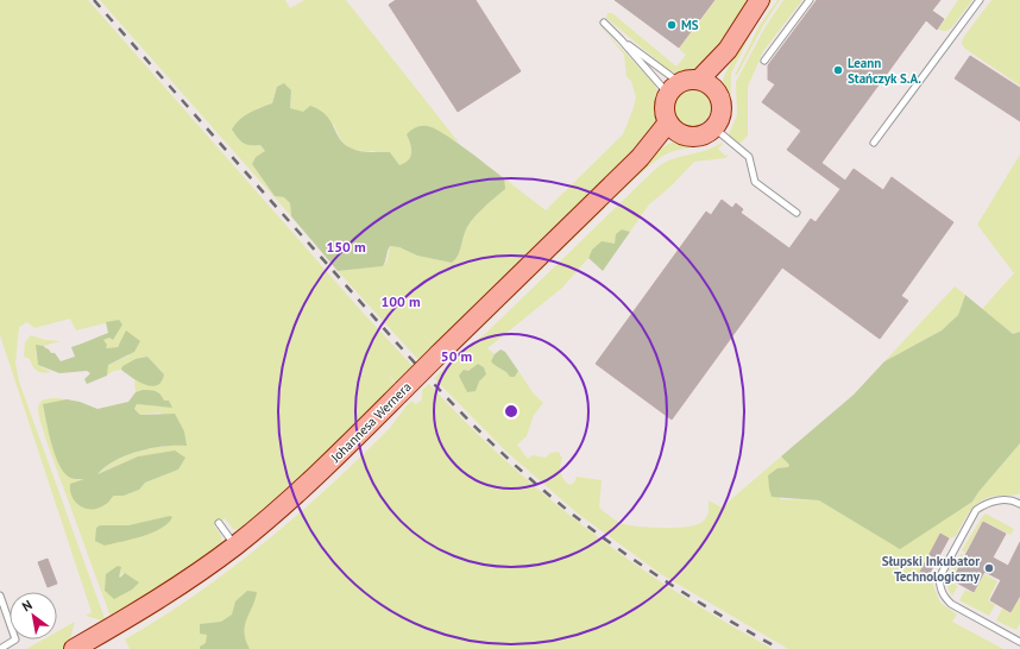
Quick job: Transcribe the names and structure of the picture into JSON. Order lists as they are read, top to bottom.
{
  "streets": {
    "main road": ["Johannesa Wernera"]
  },
  "places": ["MS", "Leann Stańczyk S.A.", "Słupski Inkubator Technologiczny"],
  "north": "top left",
  "rings": ["150 m", "100 m", "50 m"]
}
